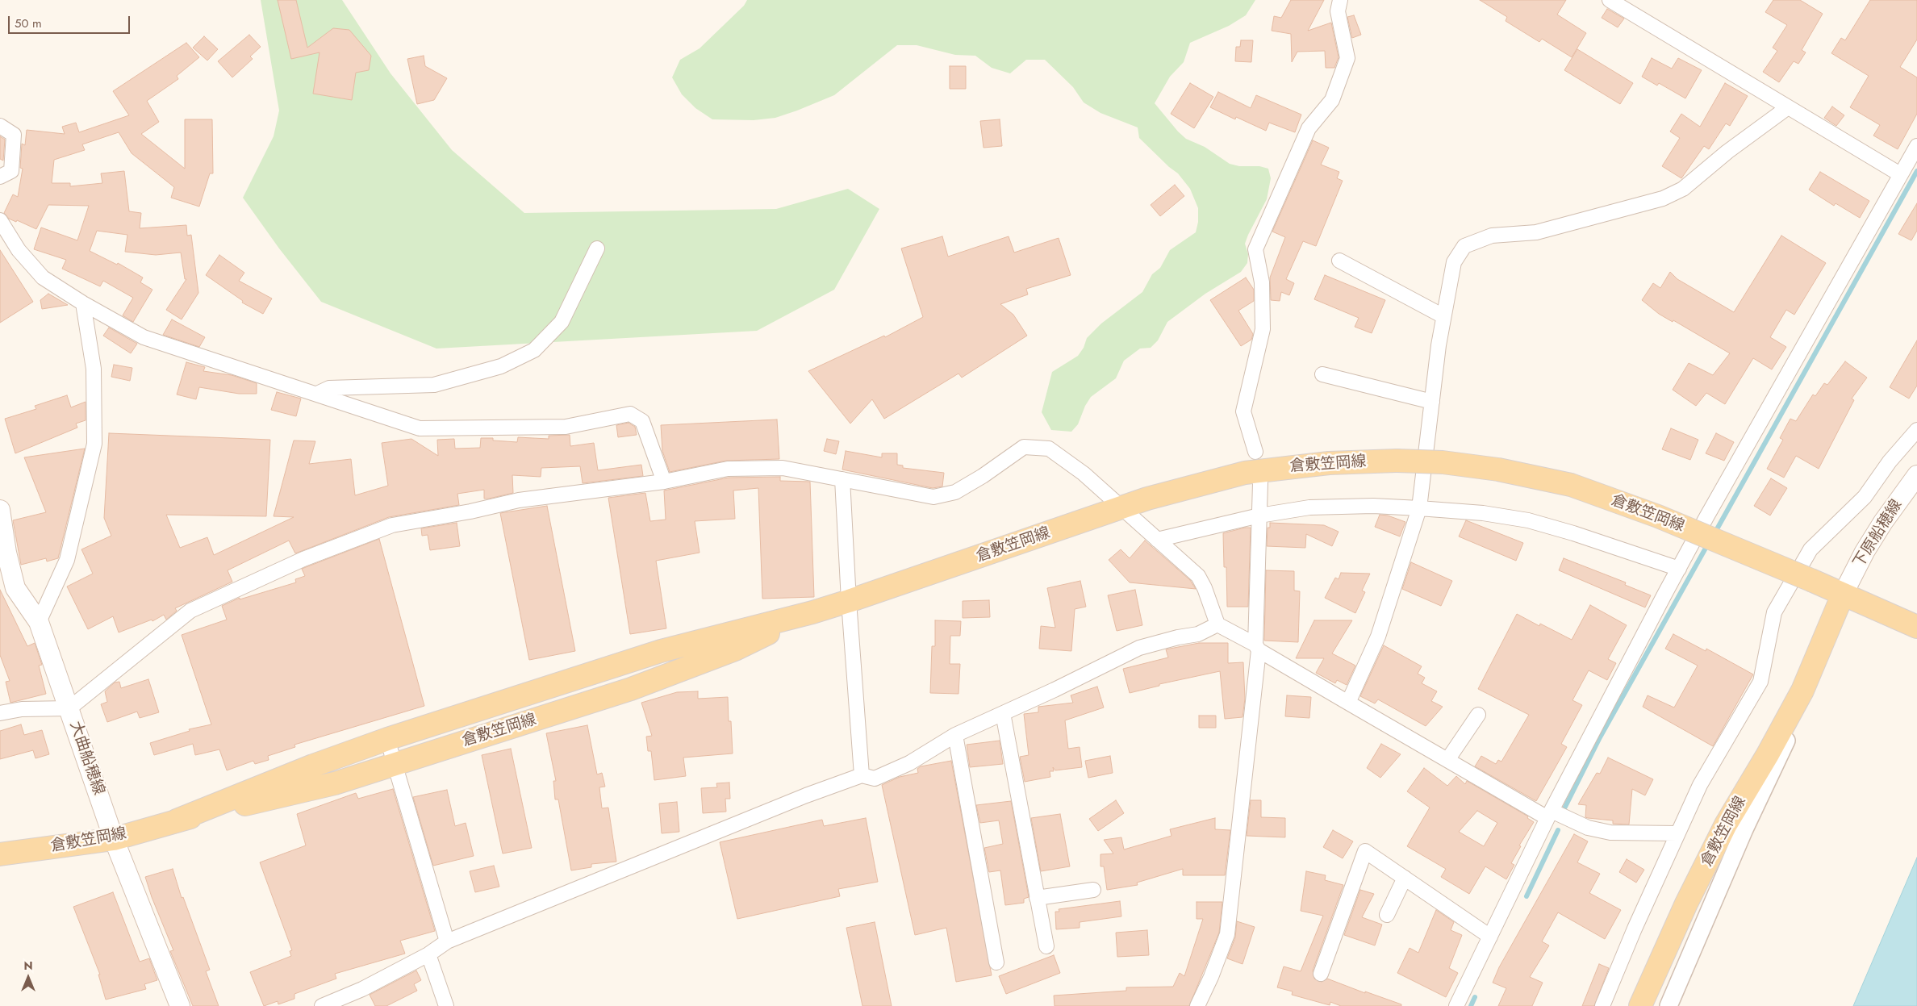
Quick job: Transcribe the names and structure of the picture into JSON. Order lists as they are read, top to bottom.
{
  "streets": {
    "main road": ["倉敷笠岡線", "下原船穂線", "大曲船穂線"]
  },
  "crossings": [
    ["倉敷笠岡線", "下原船穂線"],
    ["倉敷笠岡線", "大曲船穂線"]
  ],
  "scale_bar": "50 m",
  "north": "top"
}
